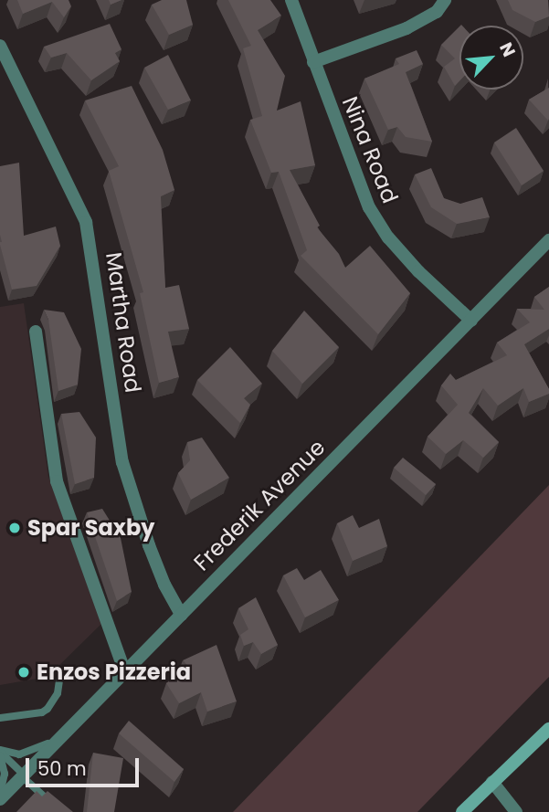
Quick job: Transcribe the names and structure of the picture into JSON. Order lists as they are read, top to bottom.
{
  "streets": {
    "street": ["Nina Road", "Martha Road", "Frederik Avenue"]
  },
  "crossings": [
    ["Nina Road", "Frederik Avenue"],
    ["Martha Road", "Frederik Avenue"]
  ],
  "places": ["Spar Saxby", "Enzos Pizzeria"],
  "scale_bar": "50 m",
  "north": "top right"
}
